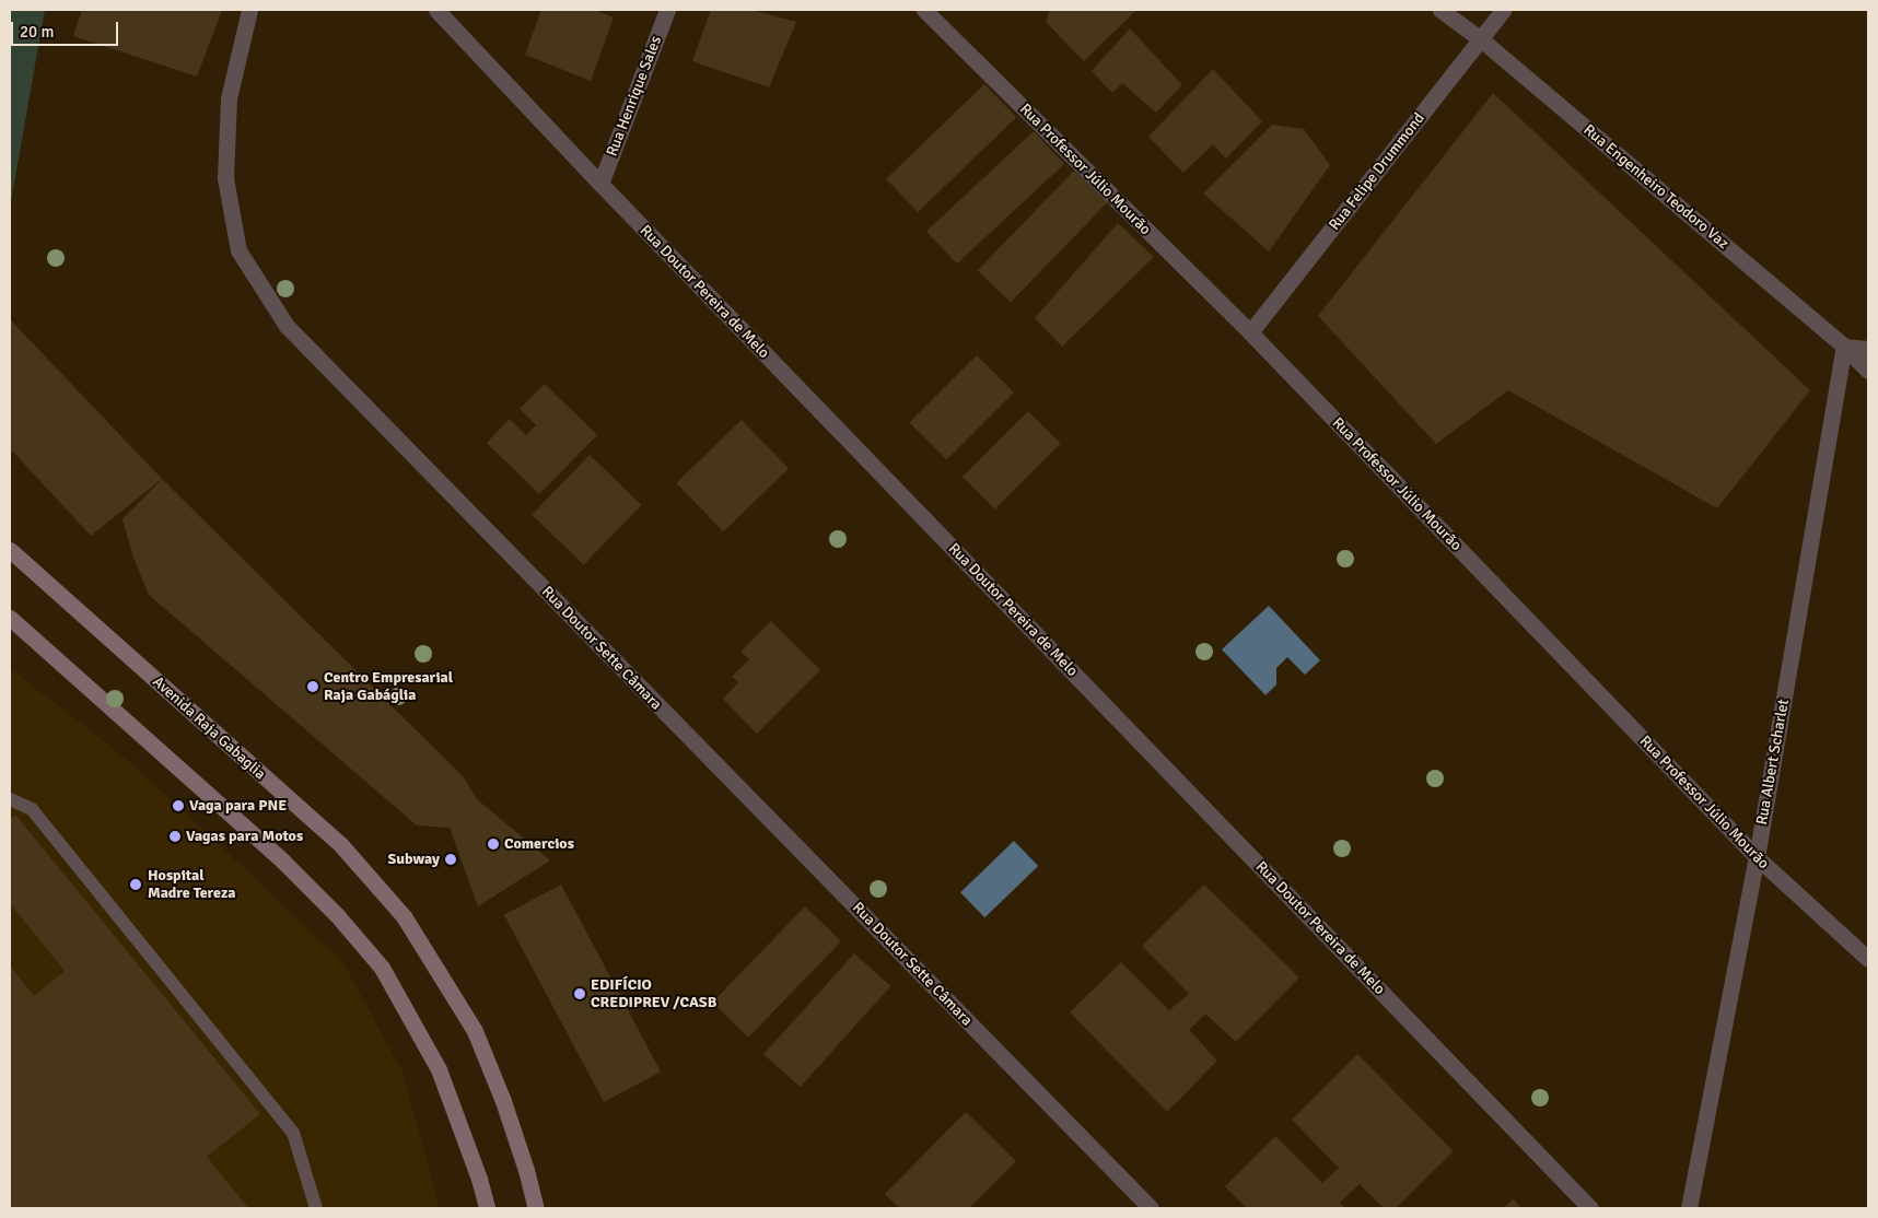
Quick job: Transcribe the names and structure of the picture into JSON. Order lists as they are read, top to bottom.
{
  "streets": {
    "main road": ["Avenida Raja Gabaglia"],
    "street": [
      "Rua Henrique Sales",
      "Rua Professor Júlio Mourão",
      "Rua Felipe Drummond",
      "Rua Engenheiro Teodoro Vaz",
      "Rua Doutor Pereira de Melo",
      "Rua Doutor Sette Câmara",
      "Rua Albert Scharlet"
    ]
  },
  "crossings": [
    ["Rua Henrique Sales", "Rua Doutor Pereira de Melo"],
    ["Rua Professor Júlio Mourão", "Rua Felipe Drummond"],
    ["Rua Professor Júlio Mourão", "Rua Albert Scharlet"],
    ["Rua Felipe Drummond", "Rua Engenheiro Teodoro Vaz"],
    ["Rua Engenheiro Teodoro Vaz", "Rua Albert Scharlet"]
  ],
  "places": [
    "Centro Empresarial Raja Gabáglia",
    "Vaga para PNE",
    "Vagas para Motos",
    "Comercios",
    "Subway",
    "Hospital Madre Tereza",
    "EDIFÍCIO CREDIPREV /CASB"
  ],
  "scale_bar": "20 m"
}
